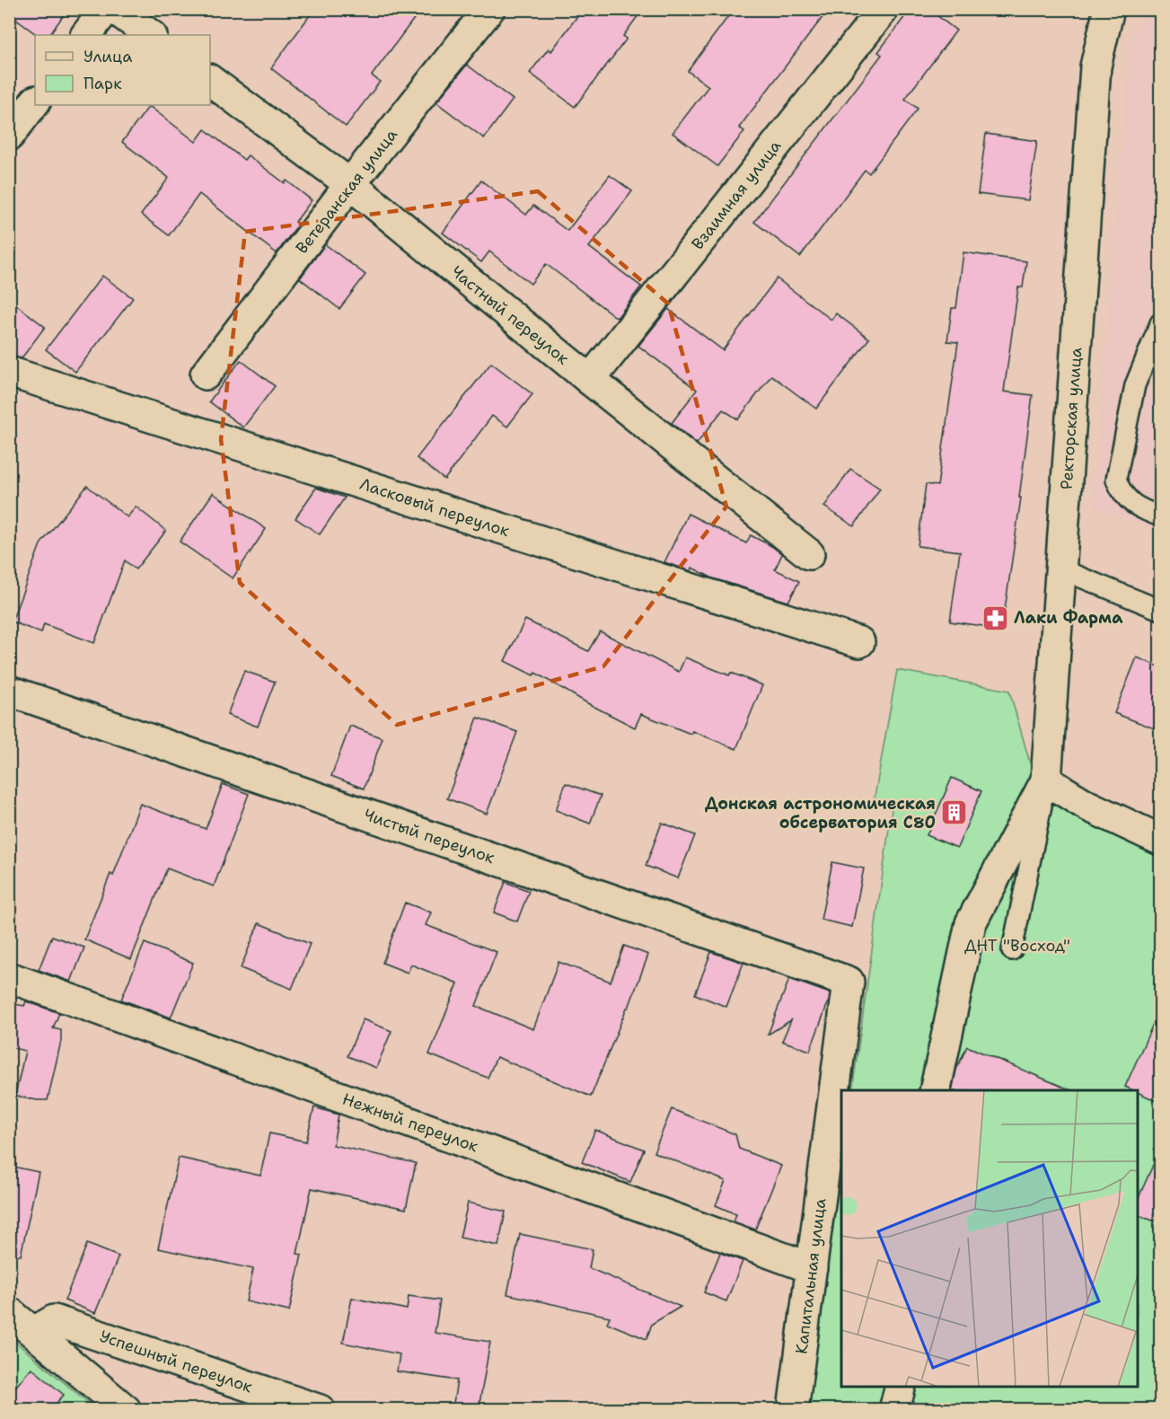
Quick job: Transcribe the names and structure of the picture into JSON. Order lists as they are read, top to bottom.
{
  "streets": {
    "street": [
      "Ветеранская улица",
      "Взаимная улица",
      "Частный переулок",
      "Ректорская улица",
      "Ласковый переулок",
      "Чистый переулок",
      "Нежный переулок",
      "Капитальная улица",
      "Успешный переулок"
    ]
  },
  "crossings": [
    ["Ветеранская улица", "Частный переулок"],
    ["Взаимная улица", "Частный переулок"],
    ["Чистый переулок", "Капитальная улица"],
    ["Нежный переулок", "Капитальная улица"]
  ],
  "parks": ["ДНТ \"Восход\""],
  "places": {
    "pharmacy": ["Лаки Фарма"],
    "building": ["Донская астрономическая обсерватория C80"]
  },
  "legend": ["Улица", "Парк"]
}
